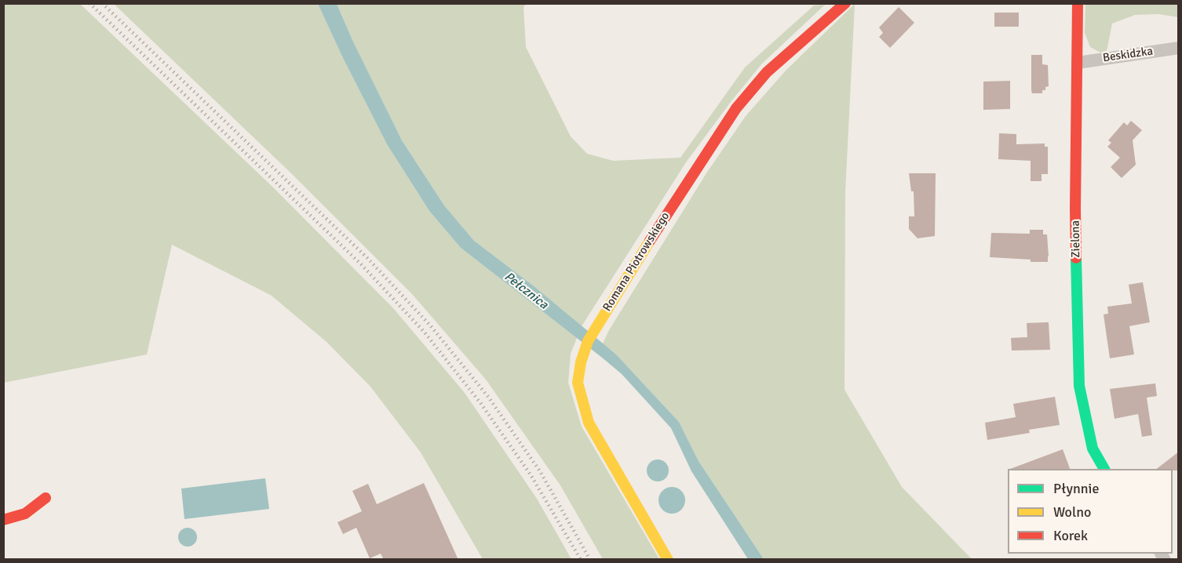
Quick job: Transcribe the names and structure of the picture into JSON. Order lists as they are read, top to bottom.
{
  "streets": {
    "street": ["Beskidzka", "Zielona", "Romana Piotrowskiego"]
  },
  "crossings": [
    ["Beskidzka", "Zielona"]
  ],
  "water": ["Pełcznica"],
  "legend": ["Płynnie", "Wolno", "Korek"]
}
